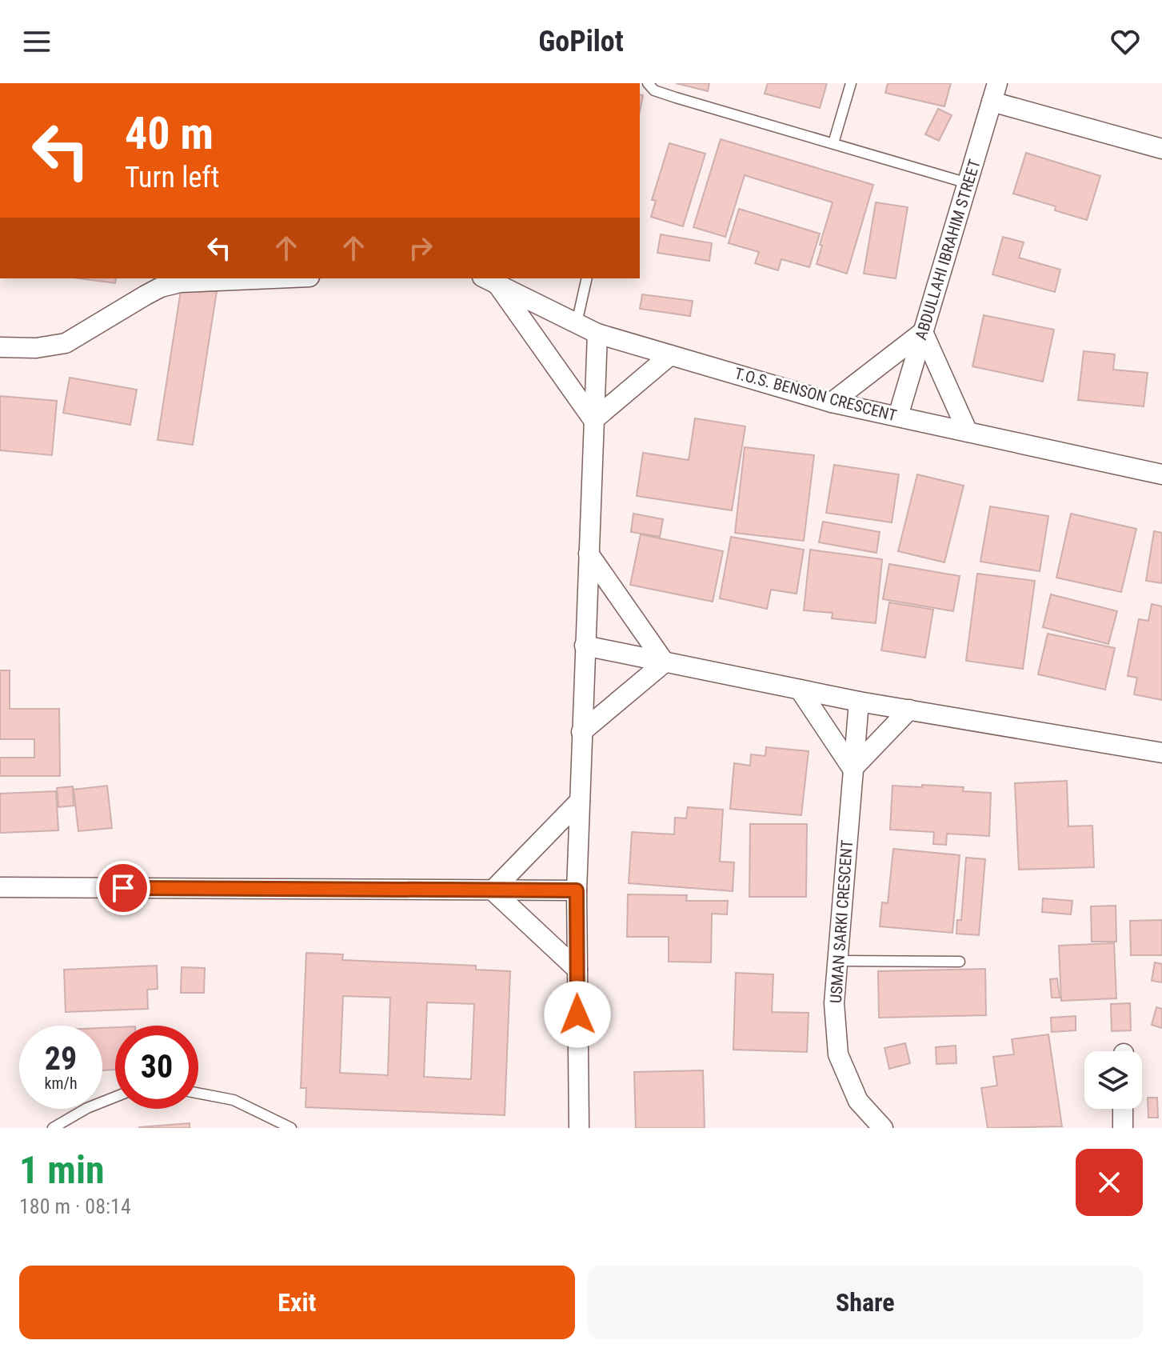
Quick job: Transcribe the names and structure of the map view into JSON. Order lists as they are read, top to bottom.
{
  "streets": {
    "street": ["ABDULLAHI IBRAHIM STREET", "T.O.S. BENSON CRESCENT", "USMAN SARKI CRESCENT"]
  },
  "crossings": [
    ["ABDULLAHI IBRAHIM STREET", "T.O.S. BENSON CRESCENT"]
  ],
  "page": {
    "header": "GoPilot",
    "turn": ["40 m", "Turn left"],
    "speed": "29 km/h",
    "limit": "30",
    "heading": ["1 min", "180 m · 08:14"],
    "buttons": ["Exit", "Share"]
  }
}
